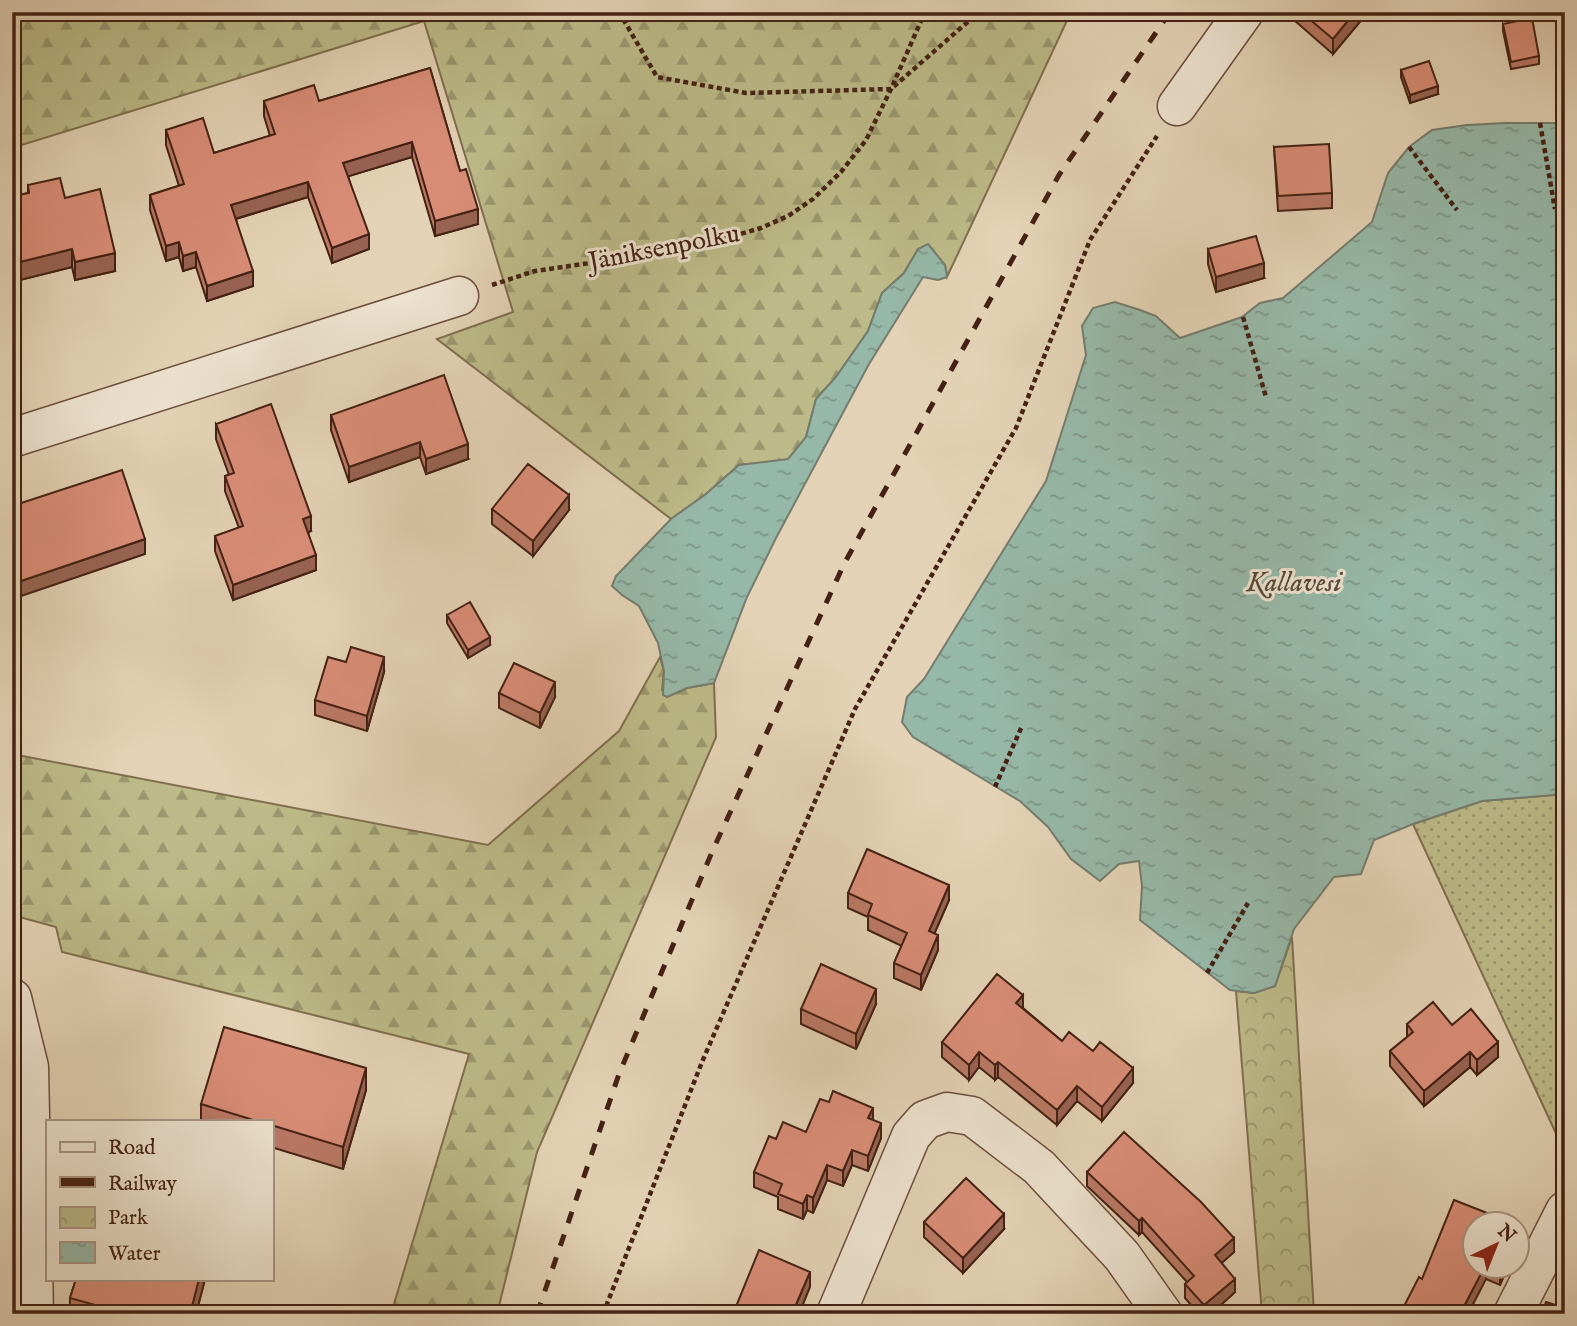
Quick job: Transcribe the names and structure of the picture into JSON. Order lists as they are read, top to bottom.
{
  "streets": {
    "path": ["Jäniksenpolku"]
  },
  "water": ["Kallavesi"],
  "legend": [
    "Road",
    "Railway",
    "Park",
    "Water"
  ],
  "north": "top right"
}
